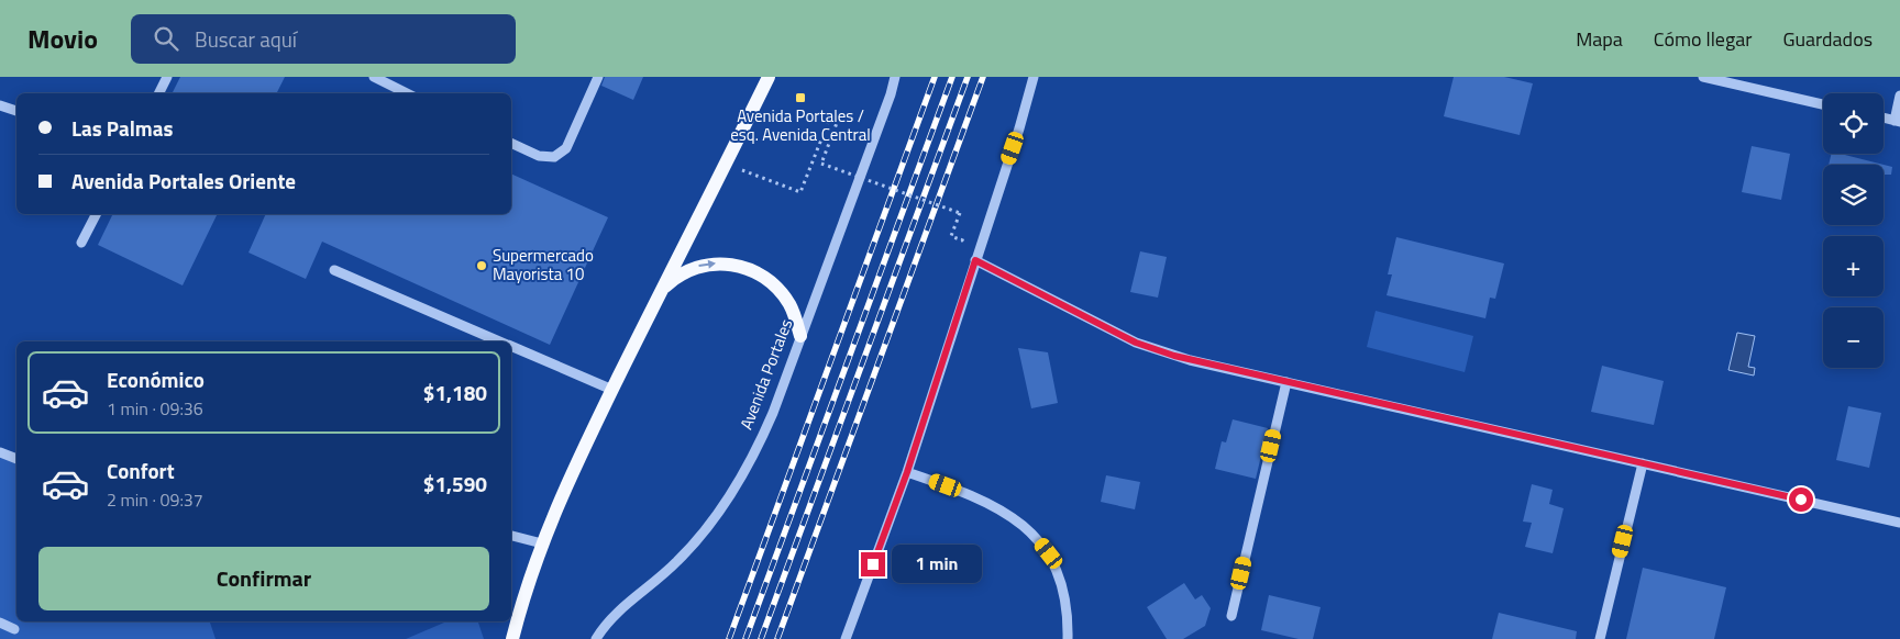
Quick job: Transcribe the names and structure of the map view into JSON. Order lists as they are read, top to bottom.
{
  "streets": {
    "street": ["Avenida Portales"]
  },
  "places": {
    "transit": ["Avenida Portales / esq. Avenida Central"],
    "other": ["Supermercado Mayorista 10"]
  },
  "page": {
    "header": "Movio",
    "search": "Buscar aquí",
    "nav": ["Mapa", "Cómo llegar", "Guardados"],
    "map_buttons": ["+", "−"],
    "banner": ["Las Palmas", "Avenida Portales Oriente"],
    "list": [
      {
        "name": "Económico",
        "note": "1 min · 09:36",
        "value": "$1,180"
      },
      {
        "name": "Confort",
        "note": "2 min · 09:37",
        "value": "$1,590"
      }
    ],
    "buttons": "Confirmar",
    "bubble": "1 min"
  }
}
